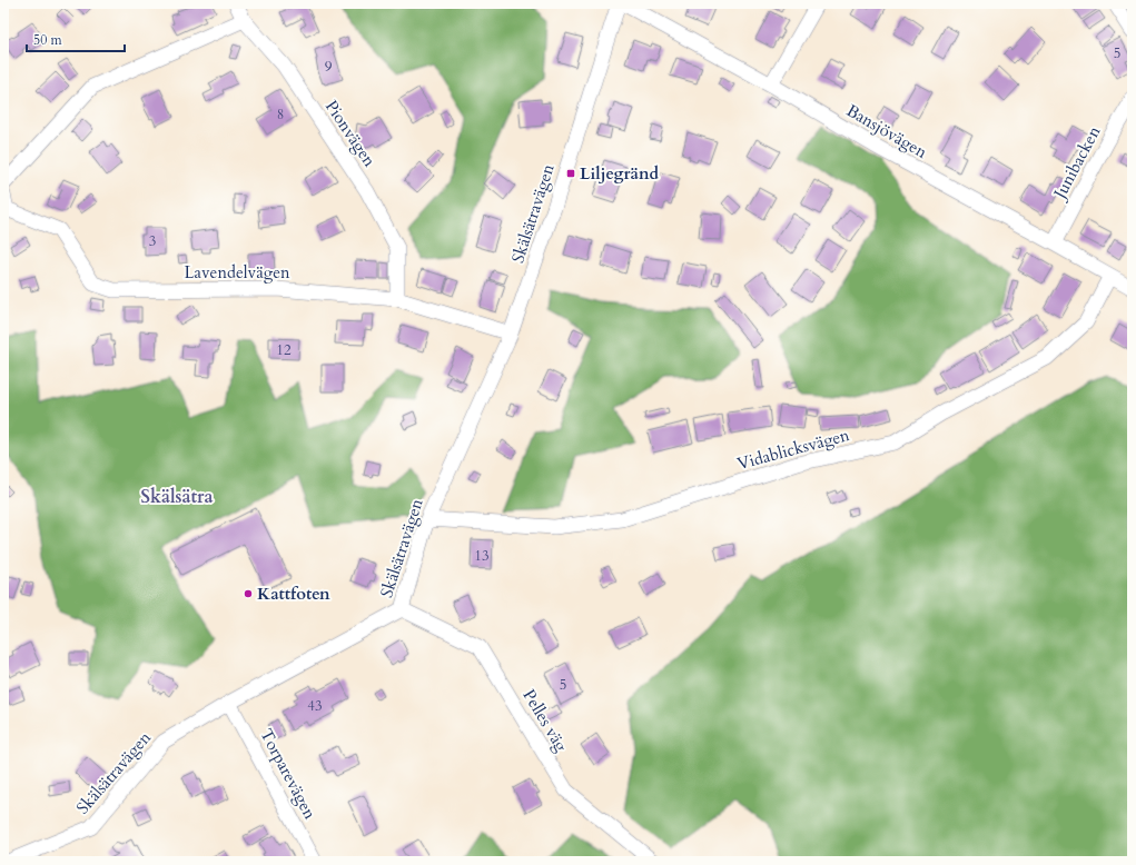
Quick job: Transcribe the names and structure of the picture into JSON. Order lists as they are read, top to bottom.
{
  "streets": {
    "street": [
      "Bansjövägen",
      "Pionvägen",
      "Junibacken",
      "Skälsätravägen",
      "Lavendelvägen",
      "Vidablicksvägen",
      "Pelles väg",
      "Torparevägen"
    ]
  },
  "crossings": [
    ["Bansjövägen", "Junibacken"],
    ["Bansjövägen", "Vidablicksvägen"],
    ["Pionvägen", "Lavendelvägen"],
    ["Skälsätravägen", "Lavendelvägen"],
    ["Skälsätravägen", "Vidablicksvägen"],
    ["Skälsätravägen", "Pelles väg"],
    ["Skälsätravägen", "Torparevägen"]
  ],
  "districts": ["Skälsätra"],
  "places": {
    "transit": ["Liljegränd"],
    "other": ["Kattfoten"]
  },
  "house_numbers": [
    "5",
    "9",
    "8",
    "3",
    "12",
    "13",
    "5",
    "43"
  ],
  "scale_bar": "50 m"
}
